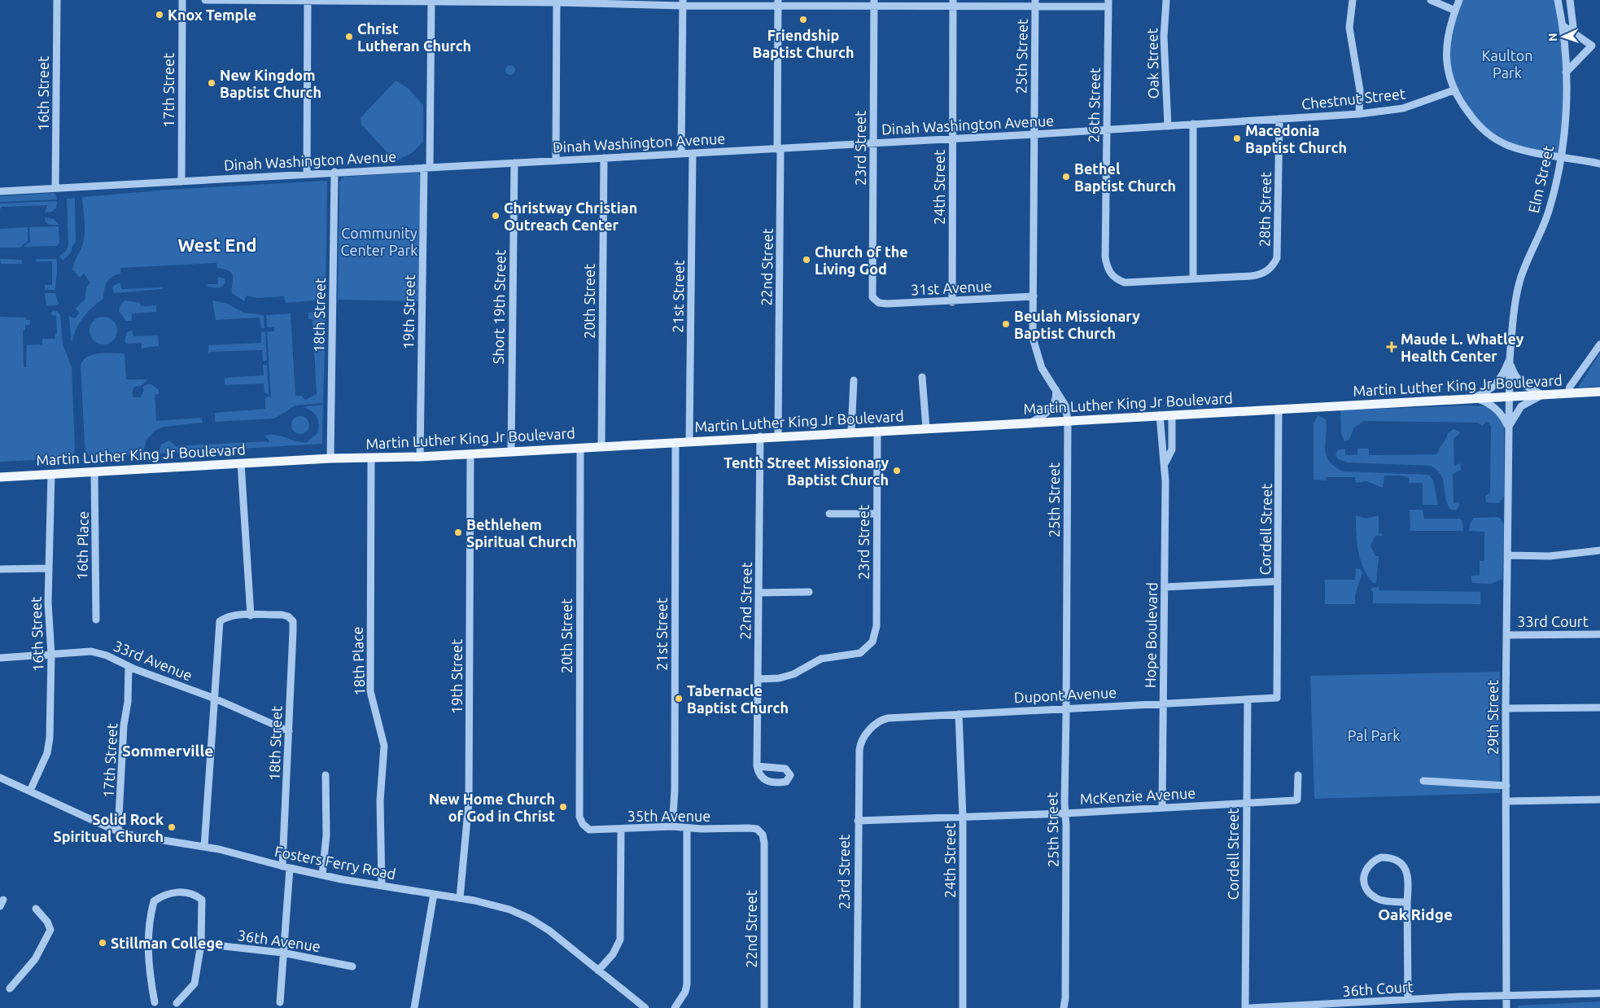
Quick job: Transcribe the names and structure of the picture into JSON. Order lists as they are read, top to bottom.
{
  "streets": {
    "main road": ["Martin Luther King Jr Boulevard"],
    "street": [
      "25th Street",
      "Oak Street",
      "17th Street",
      "16th Street",
      "Chestnut Street",
      "26th Street",
      "Dinah Washington Avenue",
      "23rd Street",
      "Elm Street",
      "24th Street",
      "28th Street",
      "22nd Street",
      "31st Avenue",
      "21st Street",
      "20th Street",
      "Short 19th Street",
      "19th Street",
      "18th Street",
      "Cordell Street",
      "16th Place",
      "33rd Court",
      "Hope Boulevard",
      "33rd Avenue",
      "18th Place",
      "Dupont Avenue",
      "29th Street",
      "McKenzie Avenue",
      "35th Avenue",
      "Fosters Ferry Road",
      "36th Avenue",
      "36th Court"
    ]
  },
  "crossings": [
    ["25th Street", "Dinah Washington Avenue"],
    ["25th Street", "31st Avenue"],
    ["25th Street", "Martin Luther King Jr Boulevard"],
    ["25th Street", "Dupont Avenue"],
    ["25th Street", "McKenzie Avenue"],
    ["Oak Street", "Dinah Washington Avenue"],
    ["17th Street", "Dinah Washington Avenue"],
    ["17th Street", "33rd Avenue"],
    ["17th Street", "Fosters Ferry Road"],
    ["16th Street", "Dinah Washington Avenue"],
    ["16th Street", "Martin Luther King Jr Boulevard"],
    ["16th Street", "33rd Avenue"],
    ["16th Street", "Fosters Ferry Road"],
    ["Chestnut Street", "Dinah Washington Avenue"],
    ["Chestnut Street", "28th Street"],
    ["26th Street", "Dinah Washington Avenue"],
    ["26th Street", "28th Street"],
    ["Dinah Washington Avenue", "23rd Street"],
    ["Dinah Washington Avenue", "24th Street"],
    ["Dinah Washington Avenue", "28th Street"],
    ["Dinah Washington Avenue", "22nd Street"],
    ["Dinah Washington Avenue", "21st Street"],
    ["Dinah Washington Avenue", "20th Street"],
    ["Dinah Washington Avenue", "Short 19th Street"],
    ["Dinah Washington Avenue", "19th Street"],
    ["Dinah Washington Avenue", "18th Street"],
    ["23rd Street", "22nd Street"],
    ["23rd Street", "31st Avenue"],
    ["23rd Street", "Martin Luther King Jr Boulevard"],
    ["23rd Street", "Dupont Avenue"],
    ["23rd Street", "McKenzie Avenue"],
    ["Elm Street", "Martin Luther King Jr Boulevard"],
    ["Elm Street", "29th Street"],
    ["24th Street", "31st Avenue"],
    ["24th Street", "Dupont Avenue"],
    ["24th Street", "McKenzie Avenue"],
    ["22nd Street", "Martin Luther King Jr Boulevard"],
    ["22nd Street", "35th Avenue"],
    ["21st Street", "Martin Luther King Jr Boulevard"],
    ["21st Street", "35th Avenue"],
    ["20th Street", "Martin Luther King Jr Boulevard"],
    ["20th Street", "35th Avenue"],
    ["Short 19th Street", "Martin Luther King Jr Boulevard"],
    ["19th Street", "Martin Luther King Jr Boulevard"],
    ["19th Street", "Fosters Ferry Road"],
    ["18th Street", "Martin Luther King Jr Boulevard"],
    ["18th Street", "33rd Avenue"],
    ["18th Street", "Fosters Ferry Road"],
    ["18th Street", "36th Avenue"],
    ["Martin Luther King Jr Boulevard", "Cordell Street"],
    ["Martin Luther King Jr Boulevard", "16th Place"],
    ["Martin Luther King Jr Boulevard", "Hope Boulevard"],
    ["Martin Luther King Jr Boulevard", "18th Place"],
    ["Martin Luther King Jr Boulevard", "29th Street"],
    ["Cordell Street", "Dupont Avenue"],
    ["Cordell Street", "McKenzie Avenue"],
    ["33rd Court", "29th Street"],
    ["Hope Boulevard", "Dupont Avenue"],
    ["Hope Boulevard", "McKenzie Avenue"],
    ["18th Place", "Fosters Ferry Road"],
    ["29th Street", "36th Court"]
  ],
  "districts": ["West End", "Sommerville", "Oak Ridge"],
  "parks": ["Kaulton Park", "Community Center Park", "Pal Park"],
  "places": {
    "other": [
      "Knox Temple",
      "Friendship Baptist Church",
      "Christ Lutheran Church",
      "New Kingdom Baptist Church",
      "Macedonia Baptist Church",
      "Bethel Baptist Church",
      "Christway Christian Outreach Center",
      "Church of the Living God",
      "Beulah Missionary Baptist Church",
      "Tenth Street Missionary Baptist Church",
      "Bethlehem Spiritual Church",
      "Tabernacle Baptist Church",
      "New Home Church of God in Christ",
      "Solid Rock Spiritual Church",
      "Stillman College"
    ],
    "health": ["Maude L. Whatley Health Center"]
  },
  "north": "left"
}
